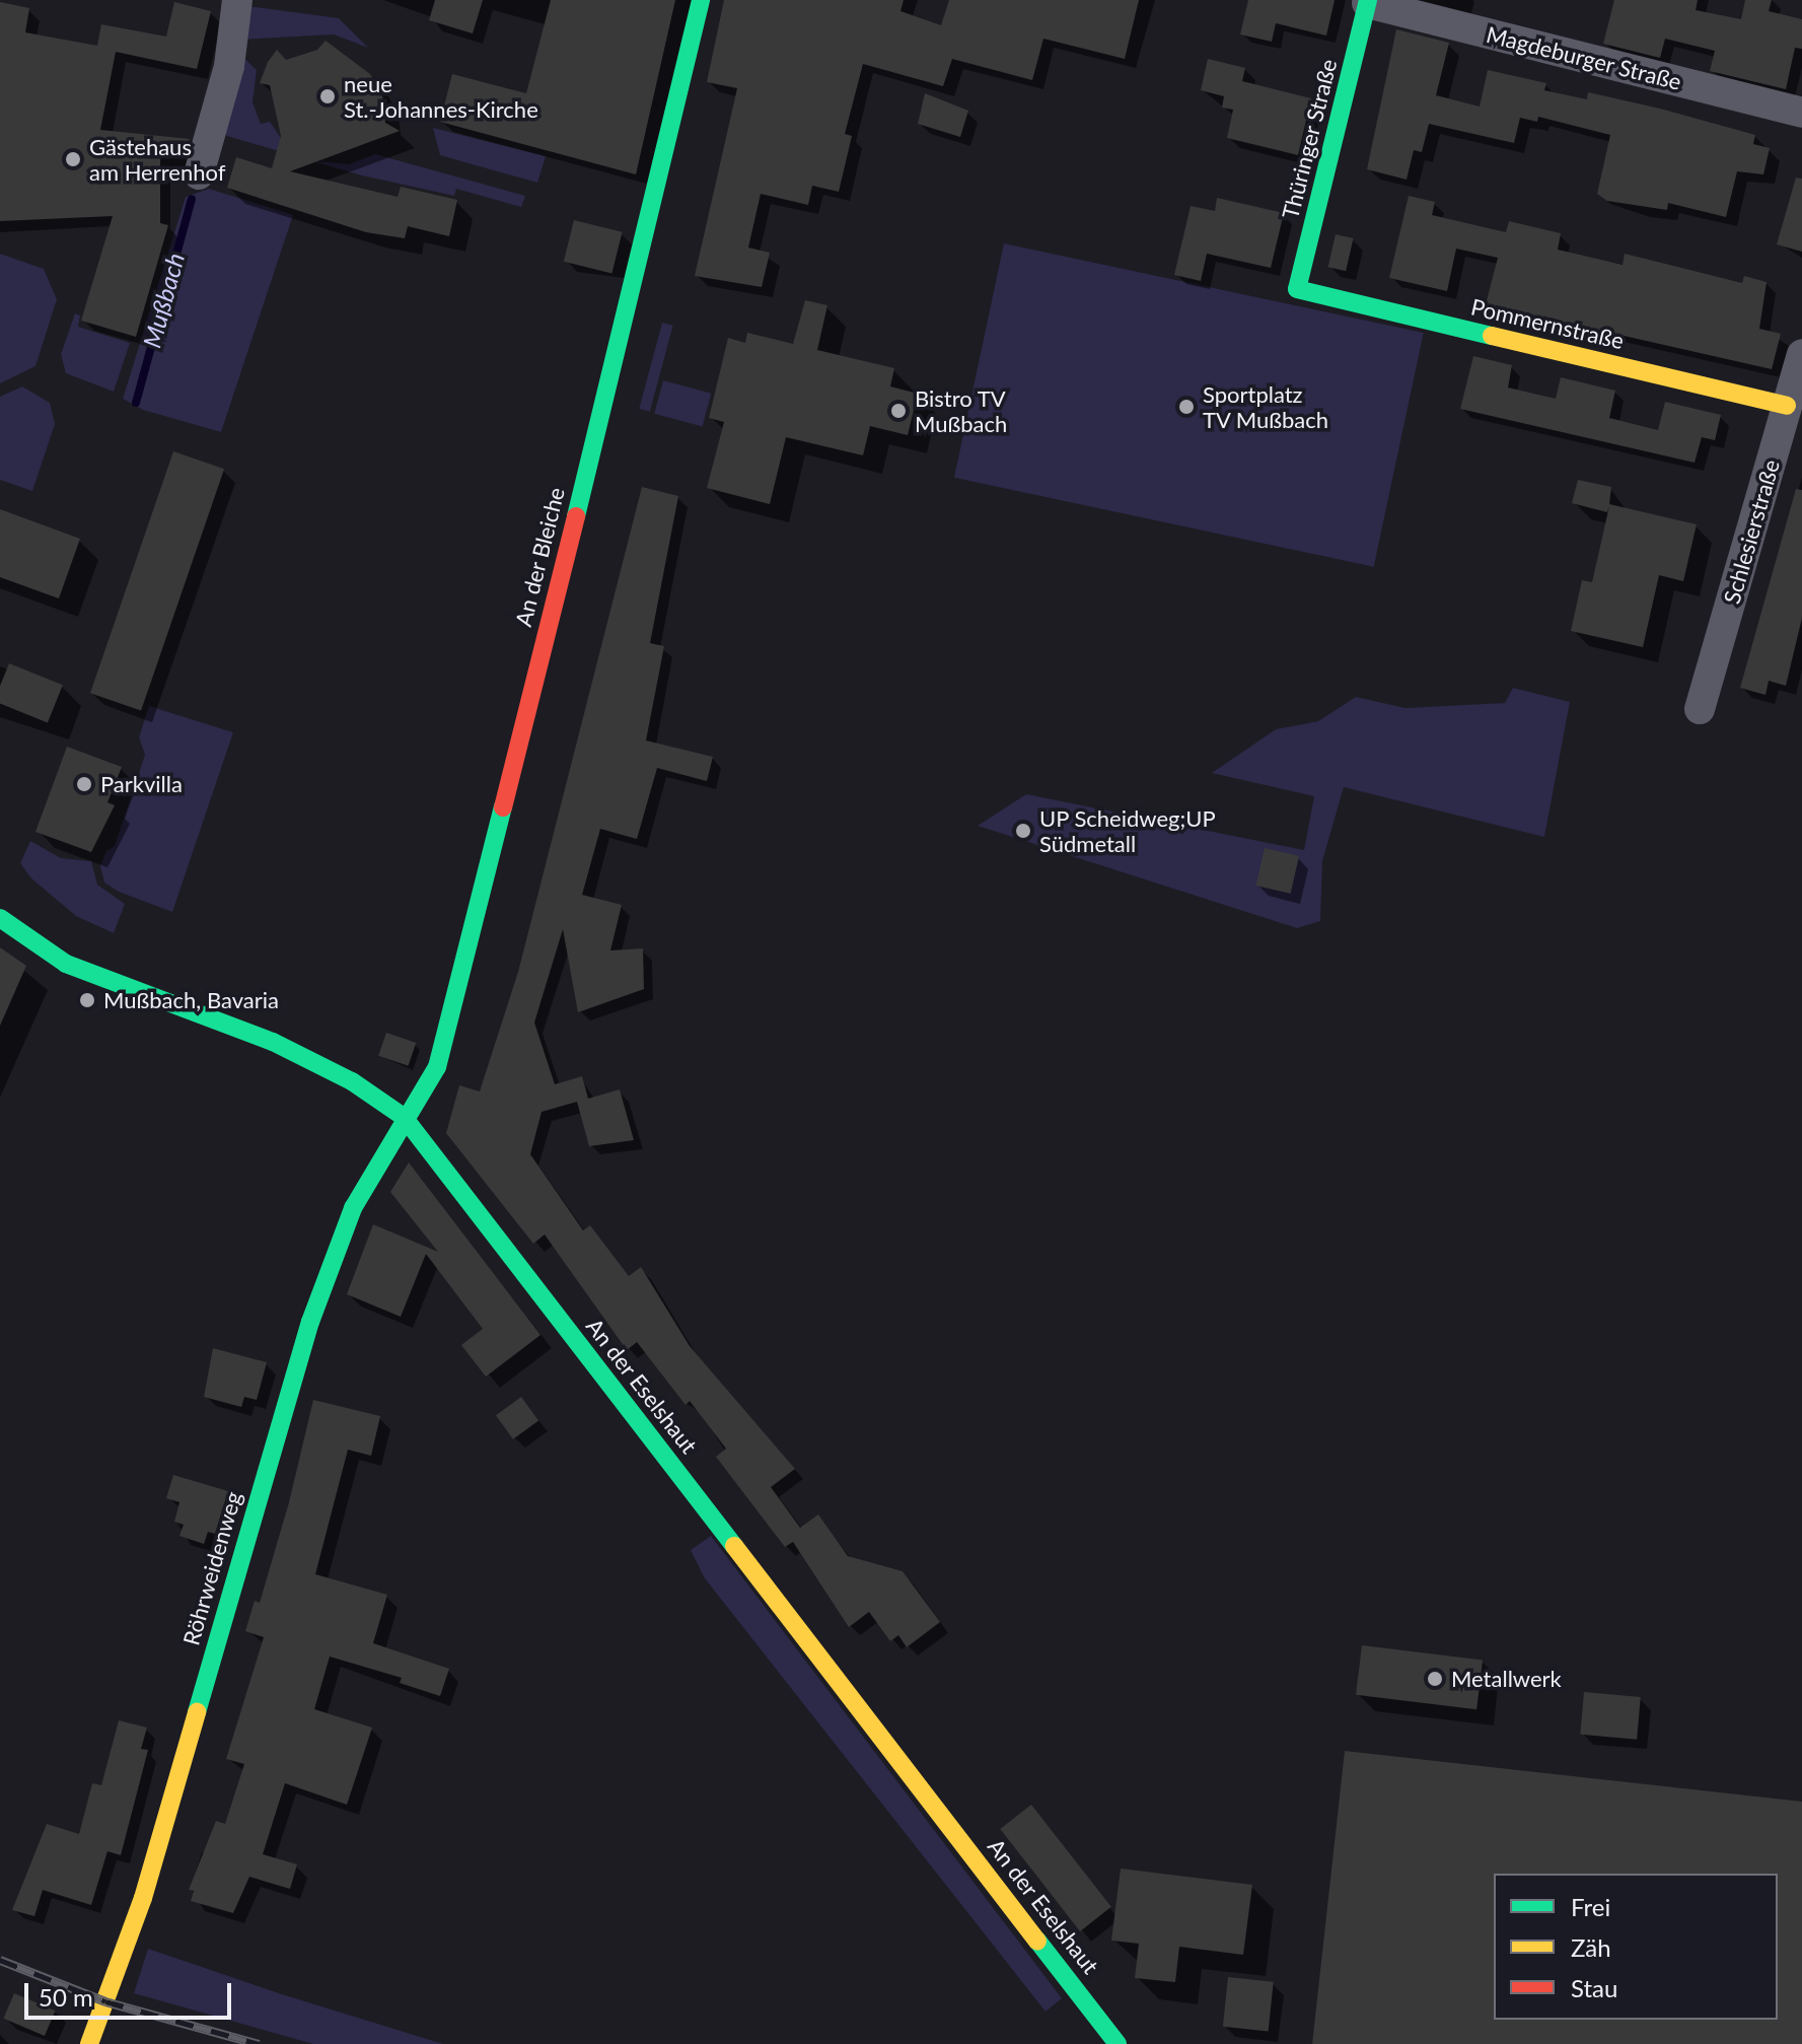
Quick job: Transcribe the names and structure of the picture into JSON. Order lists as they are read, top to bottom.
{
  "streets": {
    "main road": [
      "Thüringer Straße",
      "Pommernstraße",
      "An der Bleiche",
      "An der Eselshaut",
      "Röhrweidenweg"
    ],
    "street": ["Magdeburger Straße", "Schlesierstraße"]
  },
  "crossings": [
    ["Magdeburger Straße", "Thüringer Straße"],
    ["Thüringer Straße", "Pommernstraße"],
    ["Pommernstraße", "Schlesierstraße"],
    ["An der Bleiche", "An der Eselshaut"],
    ["An der Bleiche", "Röhrweidenweg"],
    ["An der Eselshaut", "Röhrweidenweg"]
  ],
  "water": ["Mußbach"],
  "places": [
    "neue St.-Johannes-Kirche",
    "Gästehaus am Herrenhof",
    "Sportplatz TV Mußbach",
    "Bistro TV Mußbach",
    "Parkvilla",
    "UP Scheidweg;UP Südmetall",
    "Mußbach, Bavaria",
    "Metallwerk"
  ],
  "legend": ["Frei", "Zäh", "Stau"],
  "scale_bar": "50 m"
}
